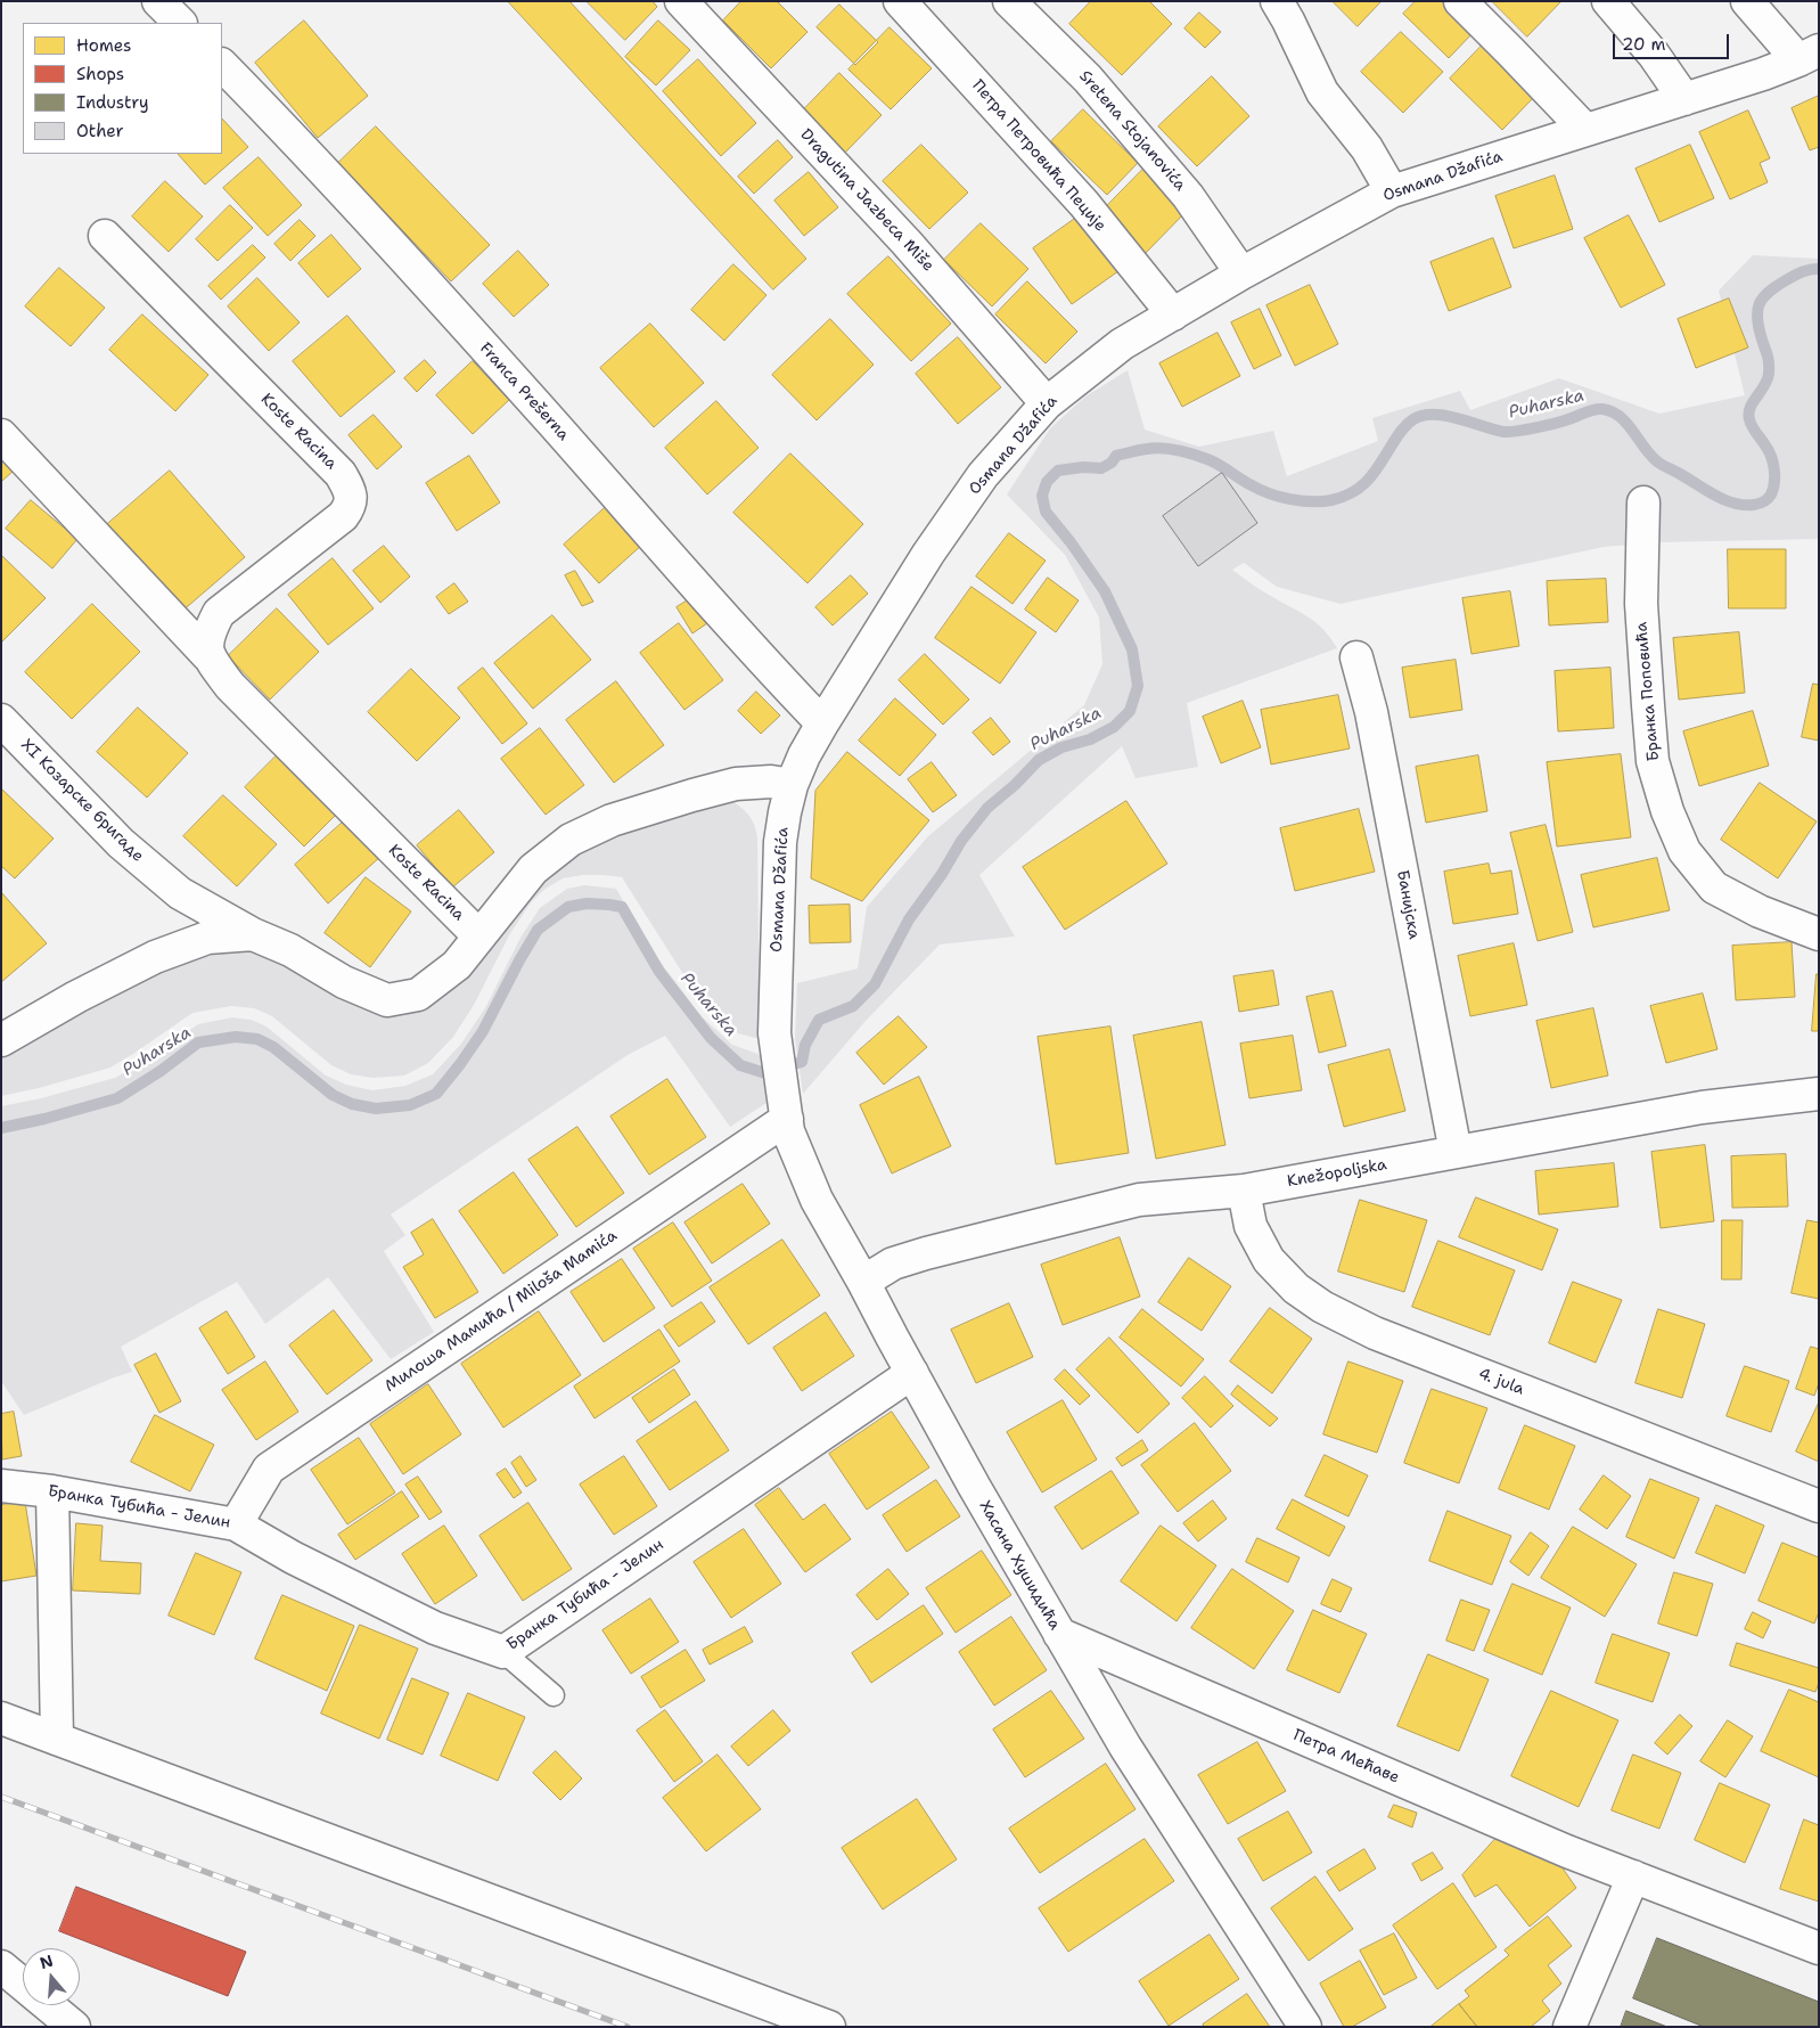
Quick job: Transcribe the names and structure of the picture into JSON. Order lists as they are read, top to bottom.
{
  "streets": {
    "street": [
      "Sretena Stojanovića",
      "Петра Петровића Пеције",
      "Osmana Džafića",
      "Dragutina Jazbeca Miše",
      "Franca Prešerna",
      "Koste Racina",
      "Бранка Поповића",
      "XI Козарске бригаде",
      "Банијска",
      "Knežopoljska",
      "Милоша Мамића / Miloša Mamića",
      "4. jula",
      "Бранка Тубића - Јелин",
      "Хасана Хушидића",
      "Петра Мећаве"
    ]
  },
  "crossings": [
    ["Sretena Stojanovića", "Osmana Džafića"],
    ["Петра Петровића Пеције", "Osmana Džafića"],
    ["Osmana Džafića", "Dragutina Jazbeca Miše"],
    ["Osmana Džafića", "Franca Prešerna"],
    ["Osmana Džafića", "XI Козарске бригаде"],
    ["Osmana Džafića", "Хасана Хушидића"],
    ["Koste Racina", "XI Козарске бригаде"],
    ["Банијска", "Knežopoljska"],
    ["Knežopoljska", "4. jula"],
    ["Knežopoljska", "Хасана Хушидића"],
    ["Милоша Мамића / Miloša Mamića", "Бранка Тубића - Јелин"],
    ["Милоша Мамића / Miloša Mamića", "Хасана Хушидића"],
    ["Бранка Тубића - Јелин", "Хасана Хушидића"],
    ["Хасана Хушидића", "Петра Мећаве"]
  ],
  "water": ["Puharska"],
  "legend": [
    "Homes",
    "Shops",
    "Industry",
    "Other"
  ],
  "scale_bar": "20 m",
  "north": "top"
}
